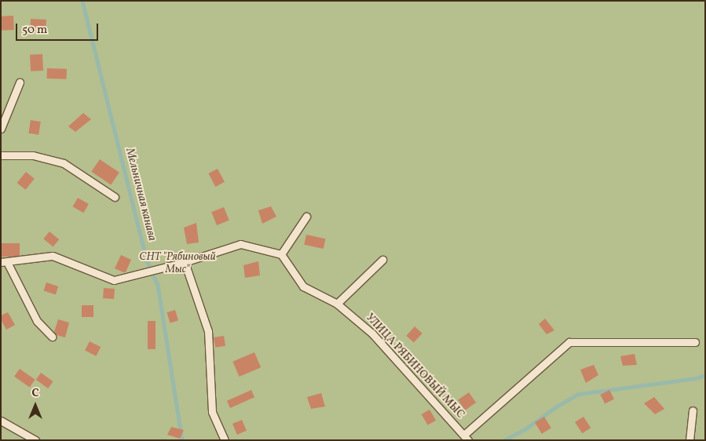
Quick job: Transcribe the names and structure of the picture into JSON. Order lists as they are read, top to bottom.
{
  "streets": {
    "lane": ["УЛИЦА РЯБИНОВЫЙ МЫС"]
  },
  "water": ["Мельничная канава"],
  "parks": ["СНТ \"Рябиновый Мыс\""],
  "scale_bar": "50 m",
  "north": "top"
}
